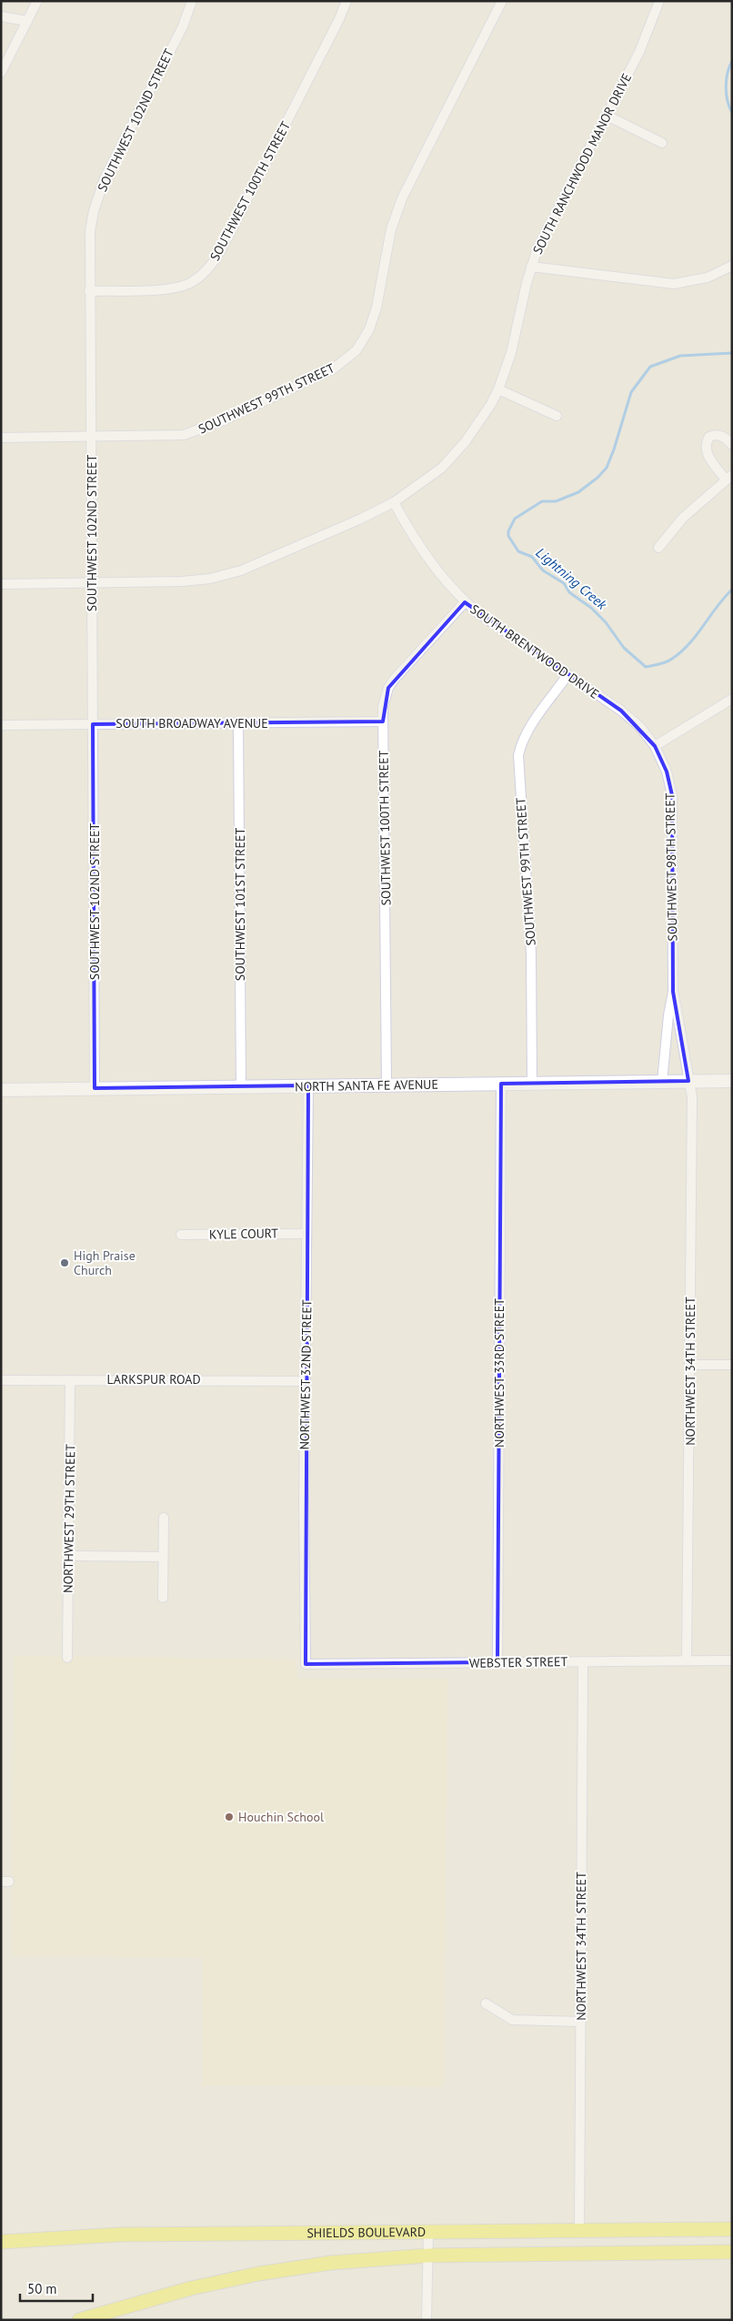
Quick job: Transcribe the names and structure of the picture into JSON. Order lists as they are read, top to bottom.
{
  "streets": {
    "main road": ["NORTH SANTA FE AVENUE", "SHIELDS BOULEVARD"],
    "street": [
      "SOUTHWEST 102ND STREET",
      "SOUTH RANCHWOOD MANOR DRIVE",
      "SOUTHWEST 100TH STREET",
      "SOUTHWEST 99TH STREET",
      "SOUTH BRENTWOOD DRIVE",
      "SOUTH BROADWAY AVENUE",
      "SOUTHWEST 98TH STREET",
      "SOUTHWEST 101ST STREET",
      "KYLE COURT",
      "NORTHWEST 34TH STREET",
      "NORTHWEST 33RD STREET",
      "NORTHWEST 32ND STREET",
      "LARKSPUR ROAD",
      "NORTHWEST 29TH STREET",
      "WEBSTER STREET"
    ]
  },
  "crossings": [
    ["SOUTHWEST 102ND STREET", "SOUTH RANCHWOOD MANOR DRIVE"],
    ["SOUTHWEST 102ND STREET", "SOUTHWEST 100TH STREET"],
    ["SOUTHWEST 102ND STREET", "SOUTHWEST 99TH STREET"],
    ["SOUTHWEST 102ND STREET", "SOUTH BROADWAY AVENUE"],
    ["SOUTHWEST 102ND STREET", "NORTH SANTA FE AVENUE"],
    ["SOUTH RANCHWOOD MANOR DRIVE", "SOUTH BRENTWOOD DRIVE"],
    ["SOUTHWEST 100TH STREET", "SOUTH BRENTWOOD DRIVE"],
    ["SOUTHWEST 100TH STREET", "SOUTH BROADWAY AVENUE"],
    ["SOUTHWEST 100TH STREET", "NORTH SANTA FE AVENUE"],
    ["SOUTHWEST 99TH STREET", "SOUTH BRENTWOOD DRIVE"],
    ["SOUTHWEST 99TH STREET", "NORTH SANTA FE AVENUE"],
    ["SOUTH BRENTWOOD DRIVE", "SOUTHWEST 98TH STREET"],
    ["SOUTH BROADWAY AVENUE", "SOUTHWEST 101ST STREET"],
    ["SOUTHWEST 98TH STREET", "NORTH SANTA FE AVENUE"],
    ["SOUTHWEST 98TH STREET", "NORTHWEST 34TH STREET"],
    ["SOUTHWEST 101ST STREET", "NORTH SANTA FE AVENUE"],
    ["NORTH SANTA FE AVENUE", "NORTHWEST 34TH STREET"],
    ["NORTH SANTA FE AVENUE", "NORTHWEST 33RD STREET"],
    ["NORTH SANTA FE AVENUE", "NORTHWEST 32ND STREET"],
    ["KYLE COURT", "NORTHWEST 32ND STREET"],
    ["NORTHWEST 34TH STREET", "WEBSTER STREET"],
    ["NORTHWEST 34TH STREET", "SHIELDS BOULEVARD"],
    ["NORTHWEST 33RD STREET", "WEBSTER STREET"],
    ["NORTHWEST 32ND STREET", "LARKSPUR ROAD"],
    ["NORTHWEST 32ND STREET", "WEBSTER STREET"],
    ["LARKSPUR ROAD", "NORTHWEST 29TH STREET"]
  ],
  "water": ["Lightning Creek"],
  "places": ["High Praise Church", "Houchin School"],
  "scale_bar": "50 m"
}
